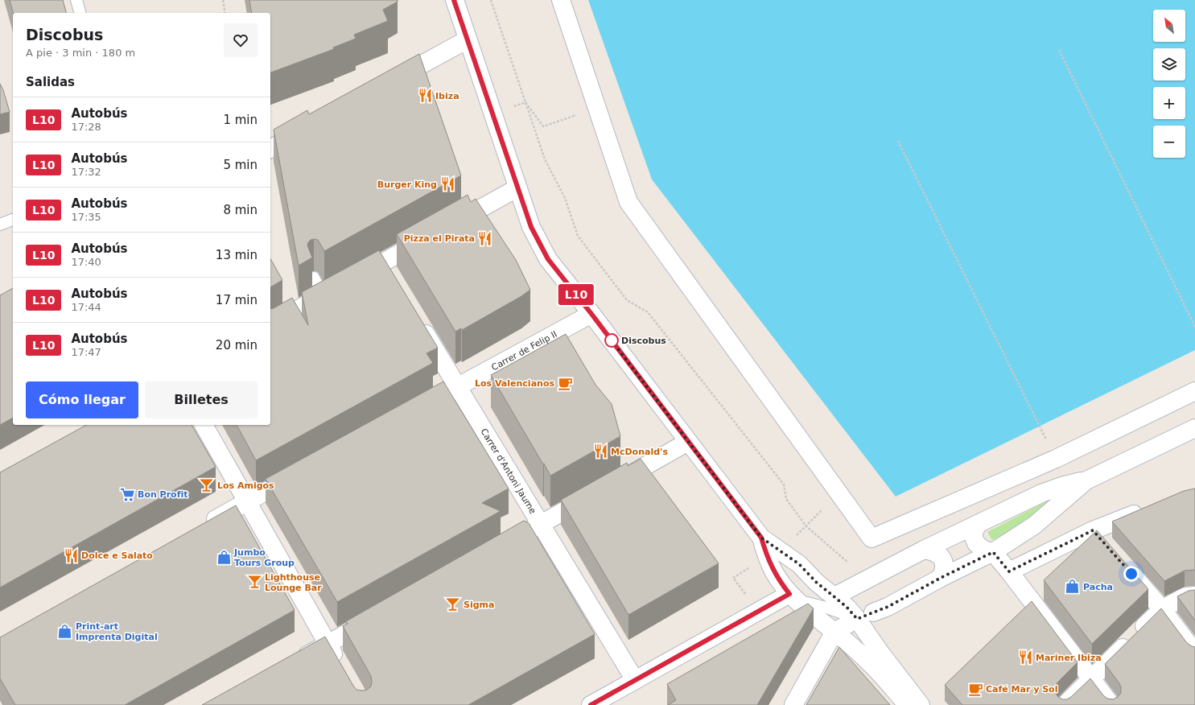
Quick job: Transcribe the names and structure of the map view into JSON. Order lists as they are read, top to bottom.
{
  "streets": {
    "street": ["Carrer de Felip II", "Carrer d'Antoni Jaume"]
  },
  "crossings": [
    ["Carrer de Felip II", "Carrer d'Antoni Jaume"]
  ],
  "places": {
    "restaurant": [
      "Ibiza",
      "Burger King",
      "Pizza el Pirata",
      "McDonald's",
      "Dolce e Salato",
      "Mariner Ibiza"
    ],
    "other": ["Discobus"],
    "cafe": ["Los Valencianos", "Café Mar y Sol"],
    "bar": ["Los Amigos", "Lighthouse Lounge Bar", "Sigma"],
    "supermarket": ["Bon Profit"],
    "shop": ["Jumbo Tours Group", "Pacha", "Print-art Imprenta Digital"]
  },
  "lines": ["bus line L10"],
  "north": "top left",
  "page": {
    "on_map": "L10",
    "map_buttons": ["+", "−"],
    "heading": [
      ["Discobus", "A pie · 3 min · 180 m"],
      "Salidas"
    ],
    "list": [
      {
        "mark": "L10",
        "name": "Autobús",
        "note": "17:28",
        "value": "1 min"
      },
      {
        "mark": "L10",
        "name": "Autobús",
        "note": "17:32",
        "value": "5 min"
      },
      {
        "mark": "L10",
        "name": "Autobús",
        "note": "17:35",
        "value": "8 min"
      },
      {
        "mark": "L10",
        "name": "Autobús",
        "note": "17:40",
        "value": "13 min"
      },
      {
        "mark": "L10",
        "name": "Autobús",
        "note": "17:44",
        "value": "17 min"
      },
      {
        "mark": "L10",
        "name": "Autobús",
        "note": "17:47",
        "value": "20 min"
      }
    ],
    "buttons": ["Cómo llegar", "Billetes"]
  }
}
